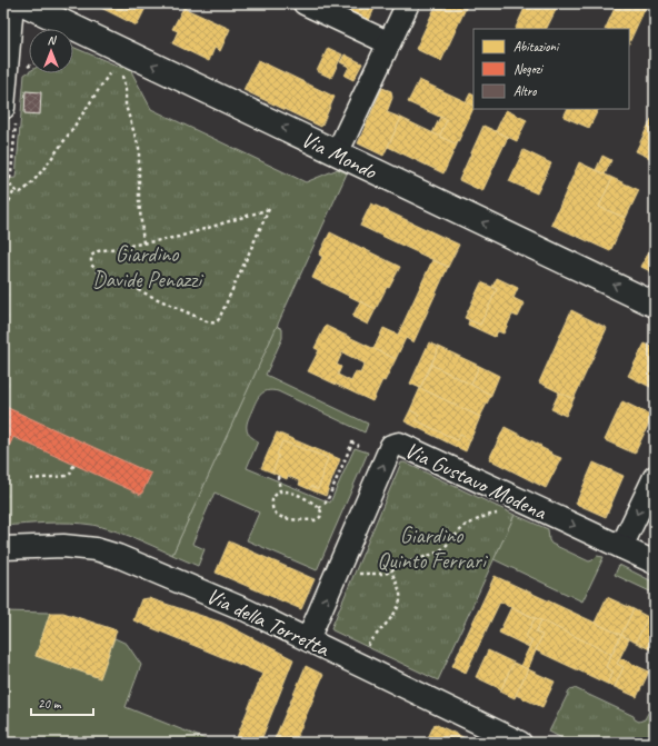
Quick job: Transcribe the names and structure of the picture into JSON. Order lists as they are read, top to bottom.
{
  "streets": {
    "street": ["Via Mondo", "Via Gustavo Modena", "Via della Torretta"]
  },
  "crossings": [
    ["Via Gustavo Modena", "Via della Torretta"]
  ],
  "one_way": ["Via Mondo"],
  "parks": ["Giardino Davide Penazzi", "Giardino Quinto Ferrari"],
  "legend": ["Abitazioni", "Negozi", "Altro"],
  "scale_bar": "20 m",
  "north": "top"
}
